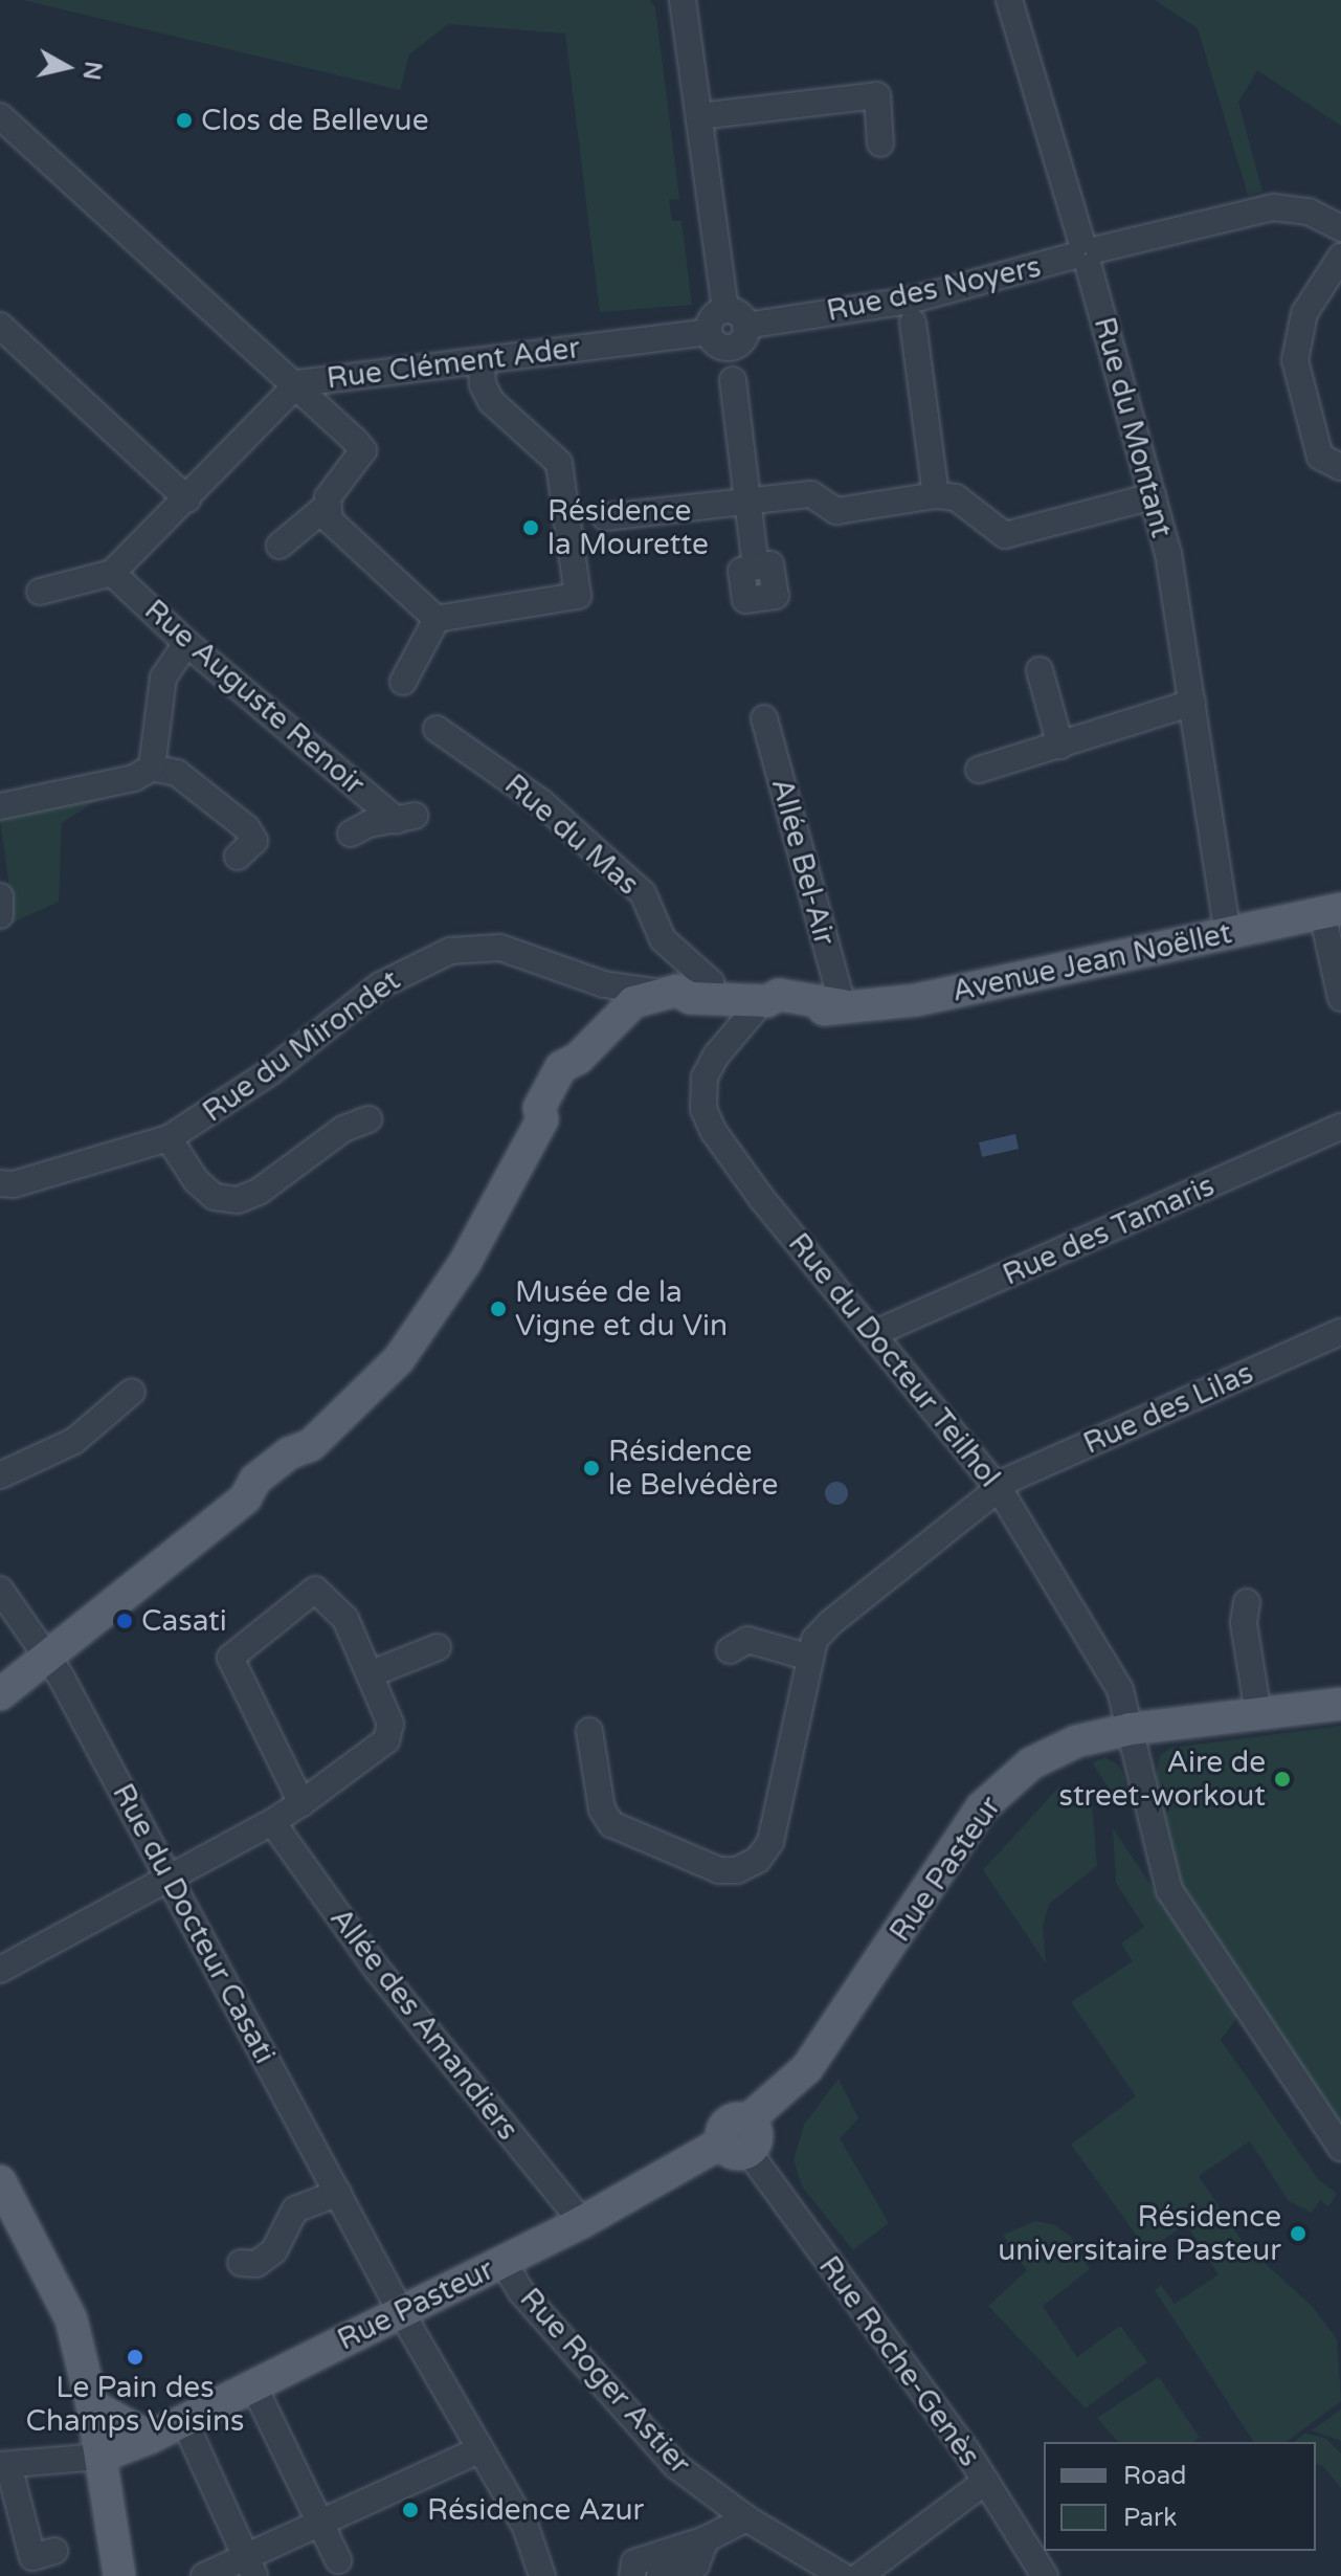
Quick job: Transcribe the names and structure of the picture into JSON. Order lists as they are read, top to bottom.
{
  "streets": {
    "main road": ["Avenue Jean Noëllet", "Rue Pasteur"],
    "street": [
      "Rue des Noyers",
      "Rue Clément Ader",
      "Rue du Montant",
      "Rue Auguste Renoir",
      "Rue du Mas",
      "Allée Bel-Air",
      "Rue du Mirondet",
      "Rue des Tamaris",
      "Rue du Docteur Teilhol",
      "Rue des Lilas",
      "Rue du Docteur Casati",
      "Allée des Amandiers",
      "Rue Roche-Genès",
      "Rue Roger Astier"
    ]
  },
  "crossings": [
    ["Rue des Noyers", "Rue Clément Ader"],
    ["Rue des Noyers", "Rue du Montant"],
    ["Rue du Montant", "Avenue Jean Noëllet"],
    ["Rue du Mas", "Avenue Jean Noëllet"],
    ["Rue du Mas", "Rue du Mirondet"],
    ["Allée Bel-Air", "Avenue Jean Noëllet"],
    ["Avenue Jean Noëllet", "Rue du Mirondet"],
    ["Avenue Jean Noëllet", "Rue du Docteur Teilhol"],
    ["Rue des Tamaris", "Rue du Docteur Teilhol"],
    ["Rue du Docteur Teilhol", "Rue des Lilas"],
    ["Rue du Docteur Teilhol", "Rue Pasteur"],
    ["Rue Pasteur", "Rue du Docteur Casati"],
    ["Rue Pasteur", "Allée des Amandiers"],
    ["Rue Pasteur", "Rue Roche-Genès"],
    ["Rue Pasteur", "Rue Roger Astier"]
  ],
  "places": [
    "Clos de Bellevue",
    "Résidence la Mourette",
    "Musée de la Vigne et du Vin",
    "Résidence le Belvédère",
    "Casati",
    "Aire de street-workout",
    "Résidence universitaire Pasteur",
    "Le Pain des Champs Voisins",
    "Résidence Azur"
  ],
  "legend": ["Road", "Park"],
  "north": "right"
}
